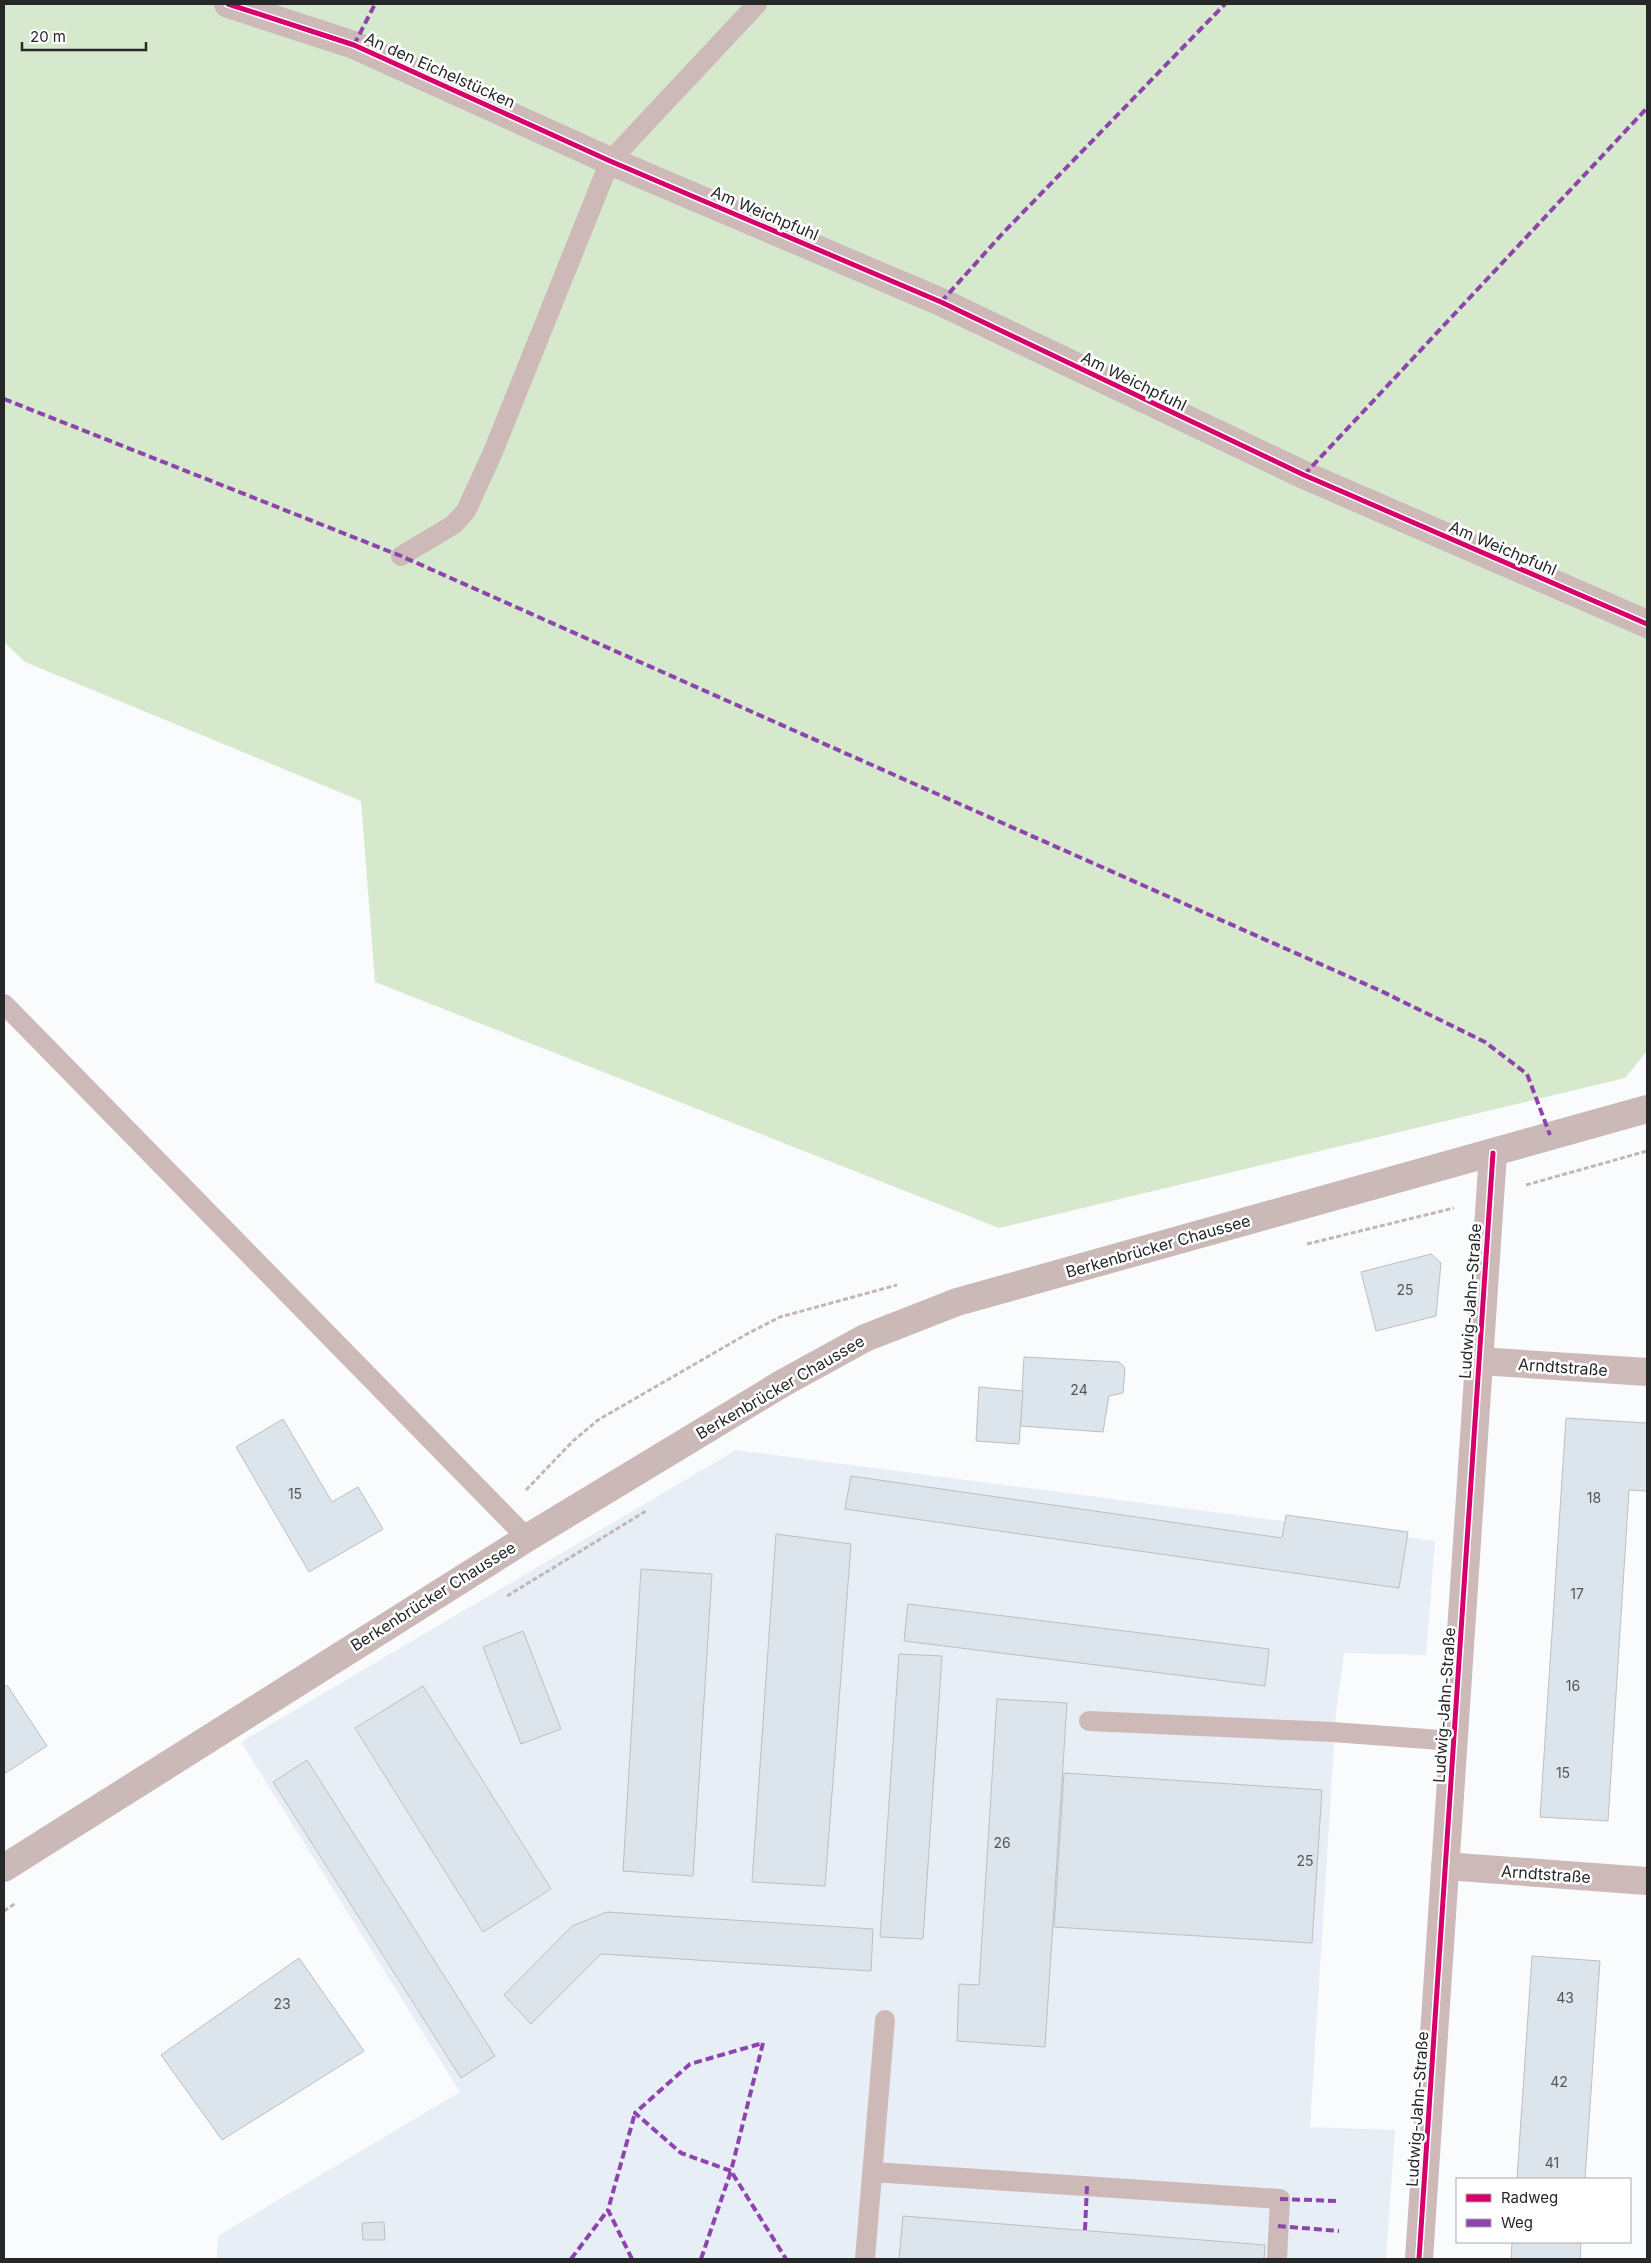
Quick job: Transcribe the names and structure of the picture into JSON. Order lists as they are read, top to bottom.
{
  "streets": {
    "main road": ["Berkenbrücker Chaussee"],
    "street": [
      "An den Eichelstücken",
      "Am Weichpfuhl",
      "Ludwig-Jahn-Straße",
      "Arndtstraße"
    ]
  },
  "crossings": [
    ["An den Eichelstücken", "Am Weichpfuhl"],
    ["Berkenbrücker Chaussee", "Ludwig-Jahn-Straße"],
    ["Ludwig-Jahn-Straße", "Arndtstraße"]
  ],
  "house_numbers": [
    "25",
    "24",
    "15",
    "18",
    "17",
    "16",
    "15",
    "26",
    "25",
    "43",
    "23",
    "42",
    "41"
  ],
  "legend": ["Radweg", "Weg"],
  "scale_bar": "20 m"
}
